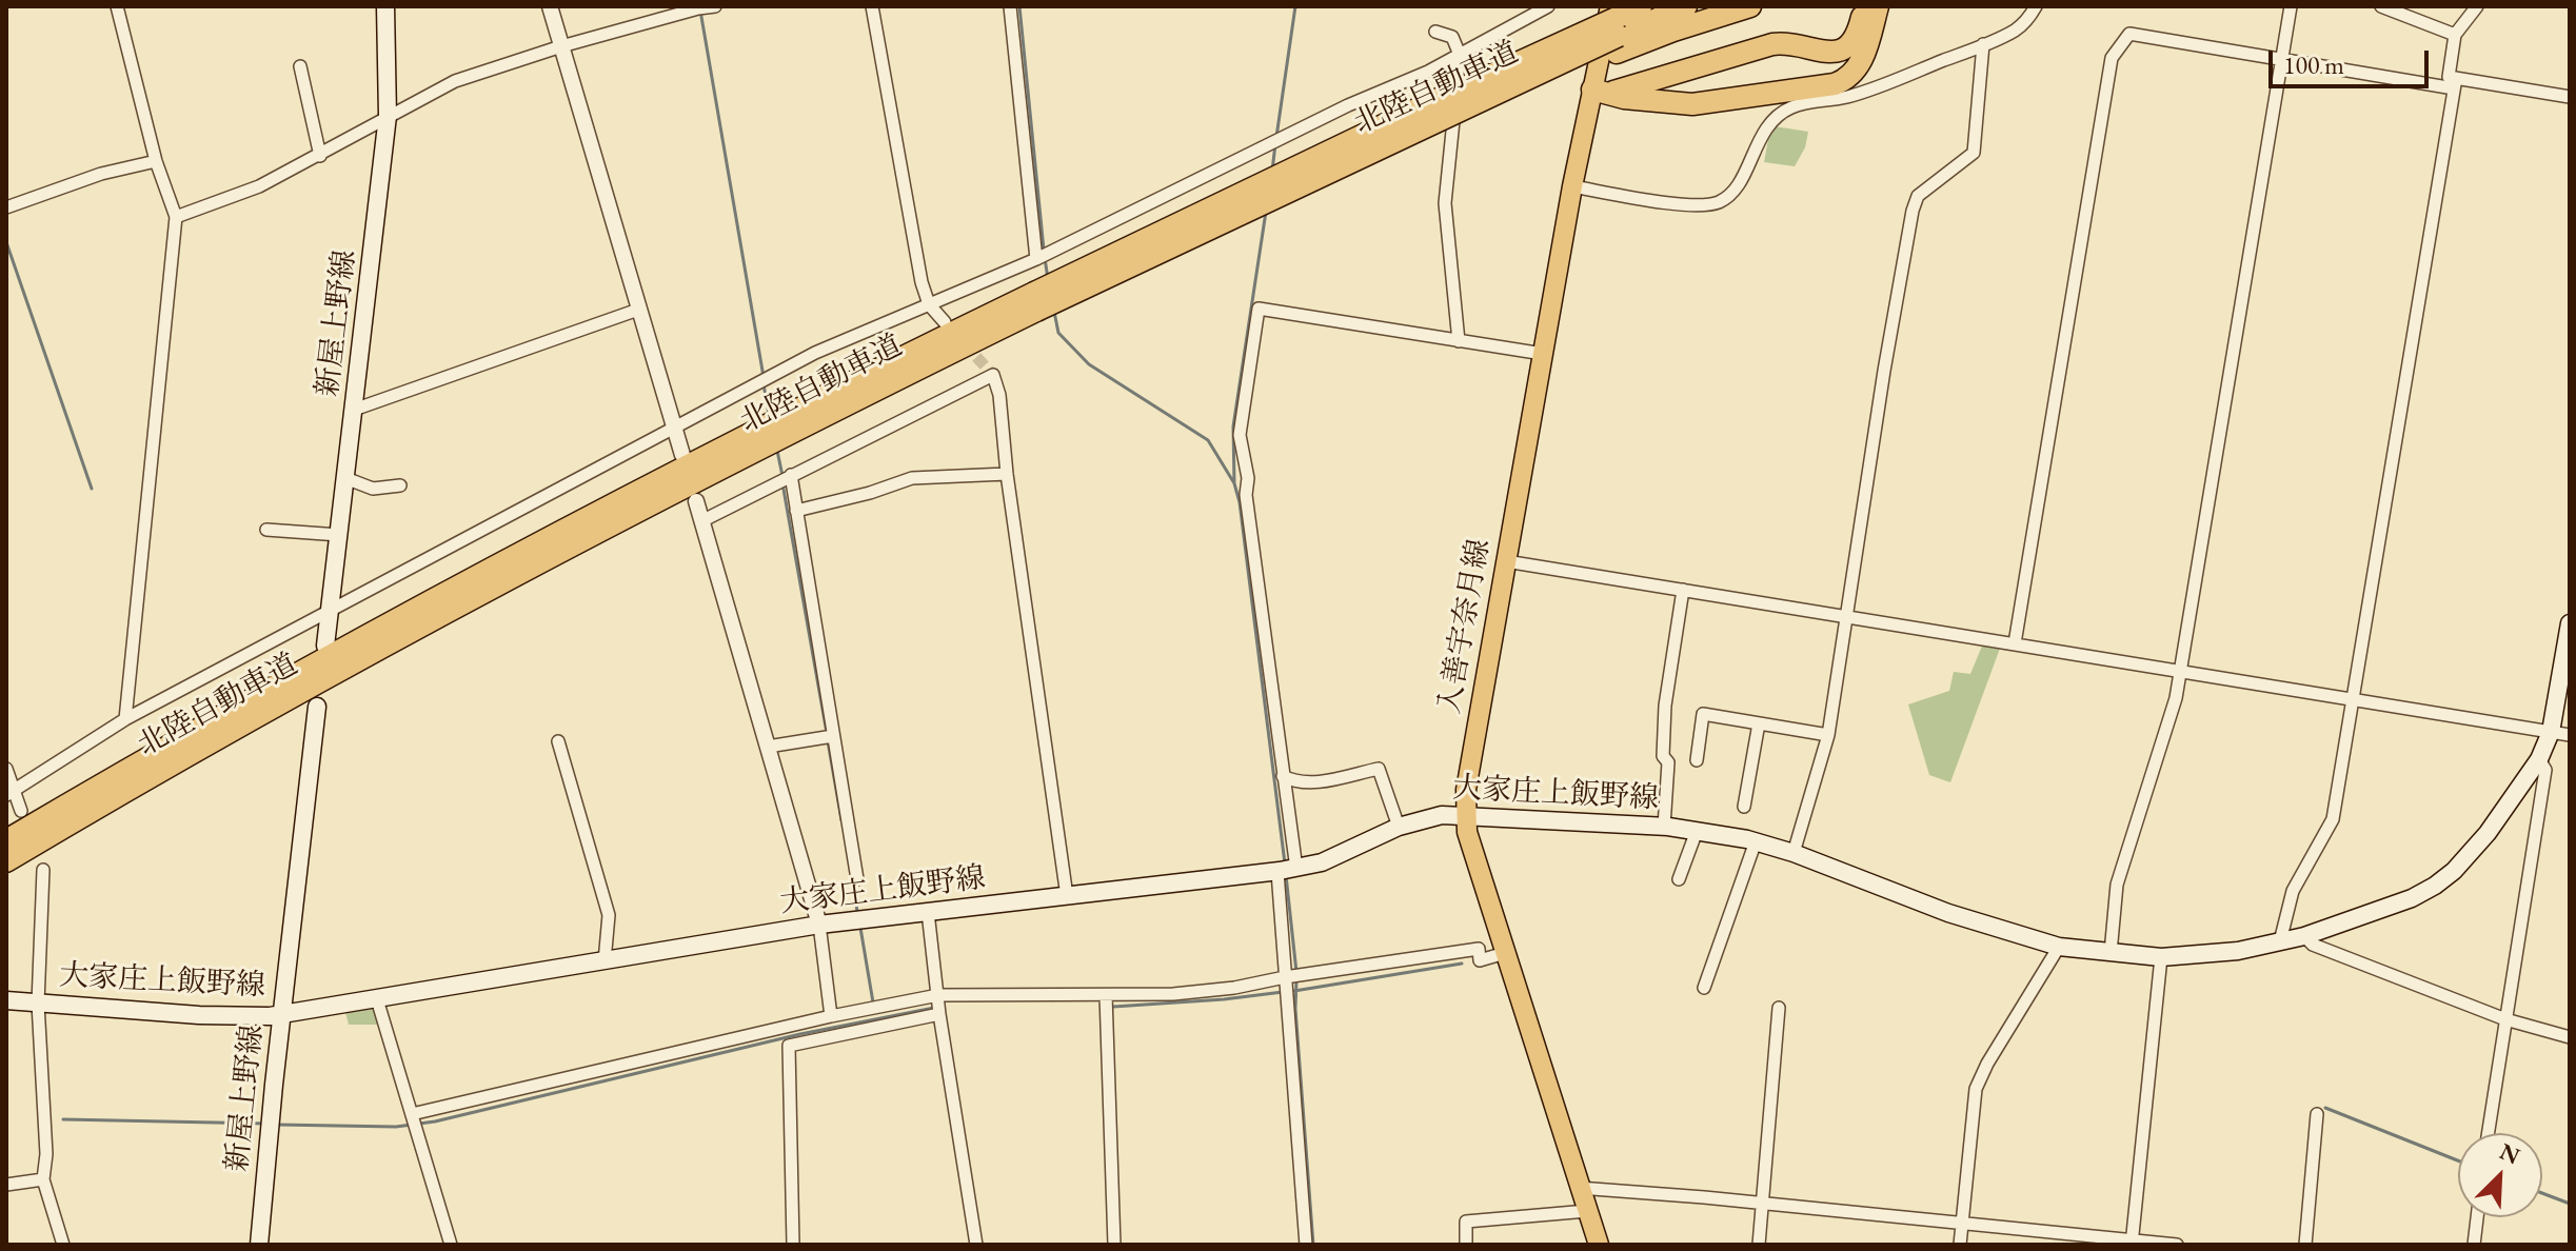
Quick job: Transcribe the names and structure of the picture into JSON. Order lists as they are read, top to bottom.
{
  "streets": {
    "highway": ["北陸自動車道"],
    "main road": ["新屋上野線", "入善宇奈月線", "大家庄上飯野線"]
  },
  "crossings": [
    ["北陸自動車道", "入善宇奈月線"],
    ["新屋上野線", "大家庄上飯野線"],
    ["入善宇奈月線", "大家庄上飯野線"]
  ],
  "scale_bar": "100 m",
  "north": "top right"
}
